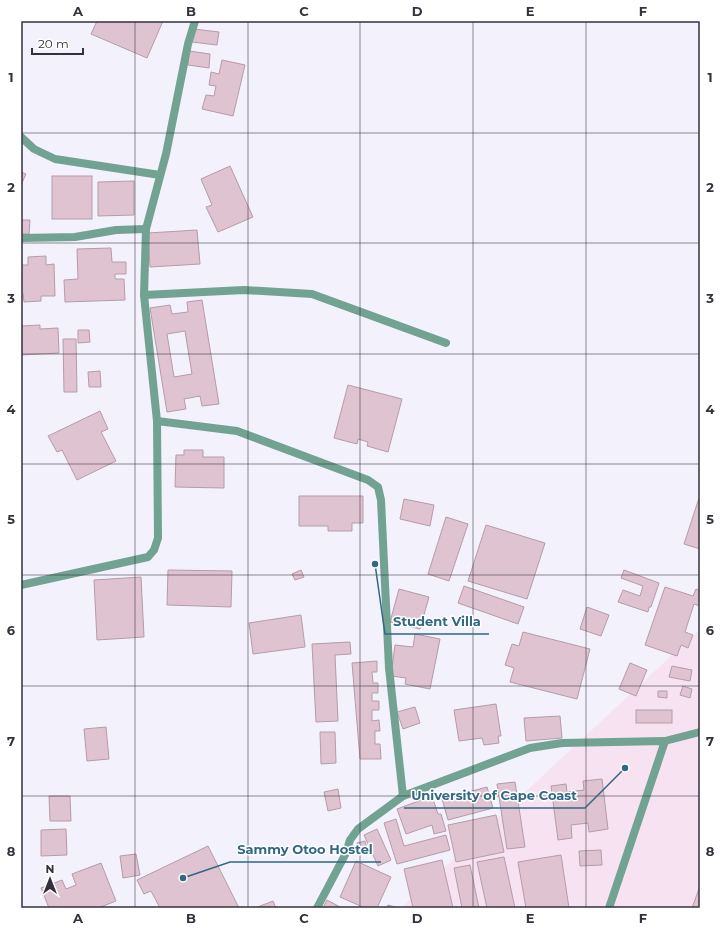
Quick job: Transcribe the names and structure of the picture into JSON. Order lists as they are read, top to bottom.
{
  "places": ["Student Villa", "University of Cape Coast", "Sammy Otoo Hostel"],
  "scale_bar": "20 m",
  "north": "top",
  "grid": {
    "columns": [
      "A",
      "B",
      "C",
      "D",
      "E",
      "F"
    ],
    "rows": [
      "1",
      "2",
      "3",
      "4",
      "5",
      "6",
      "7",
      "8"
    ]
  }
}
